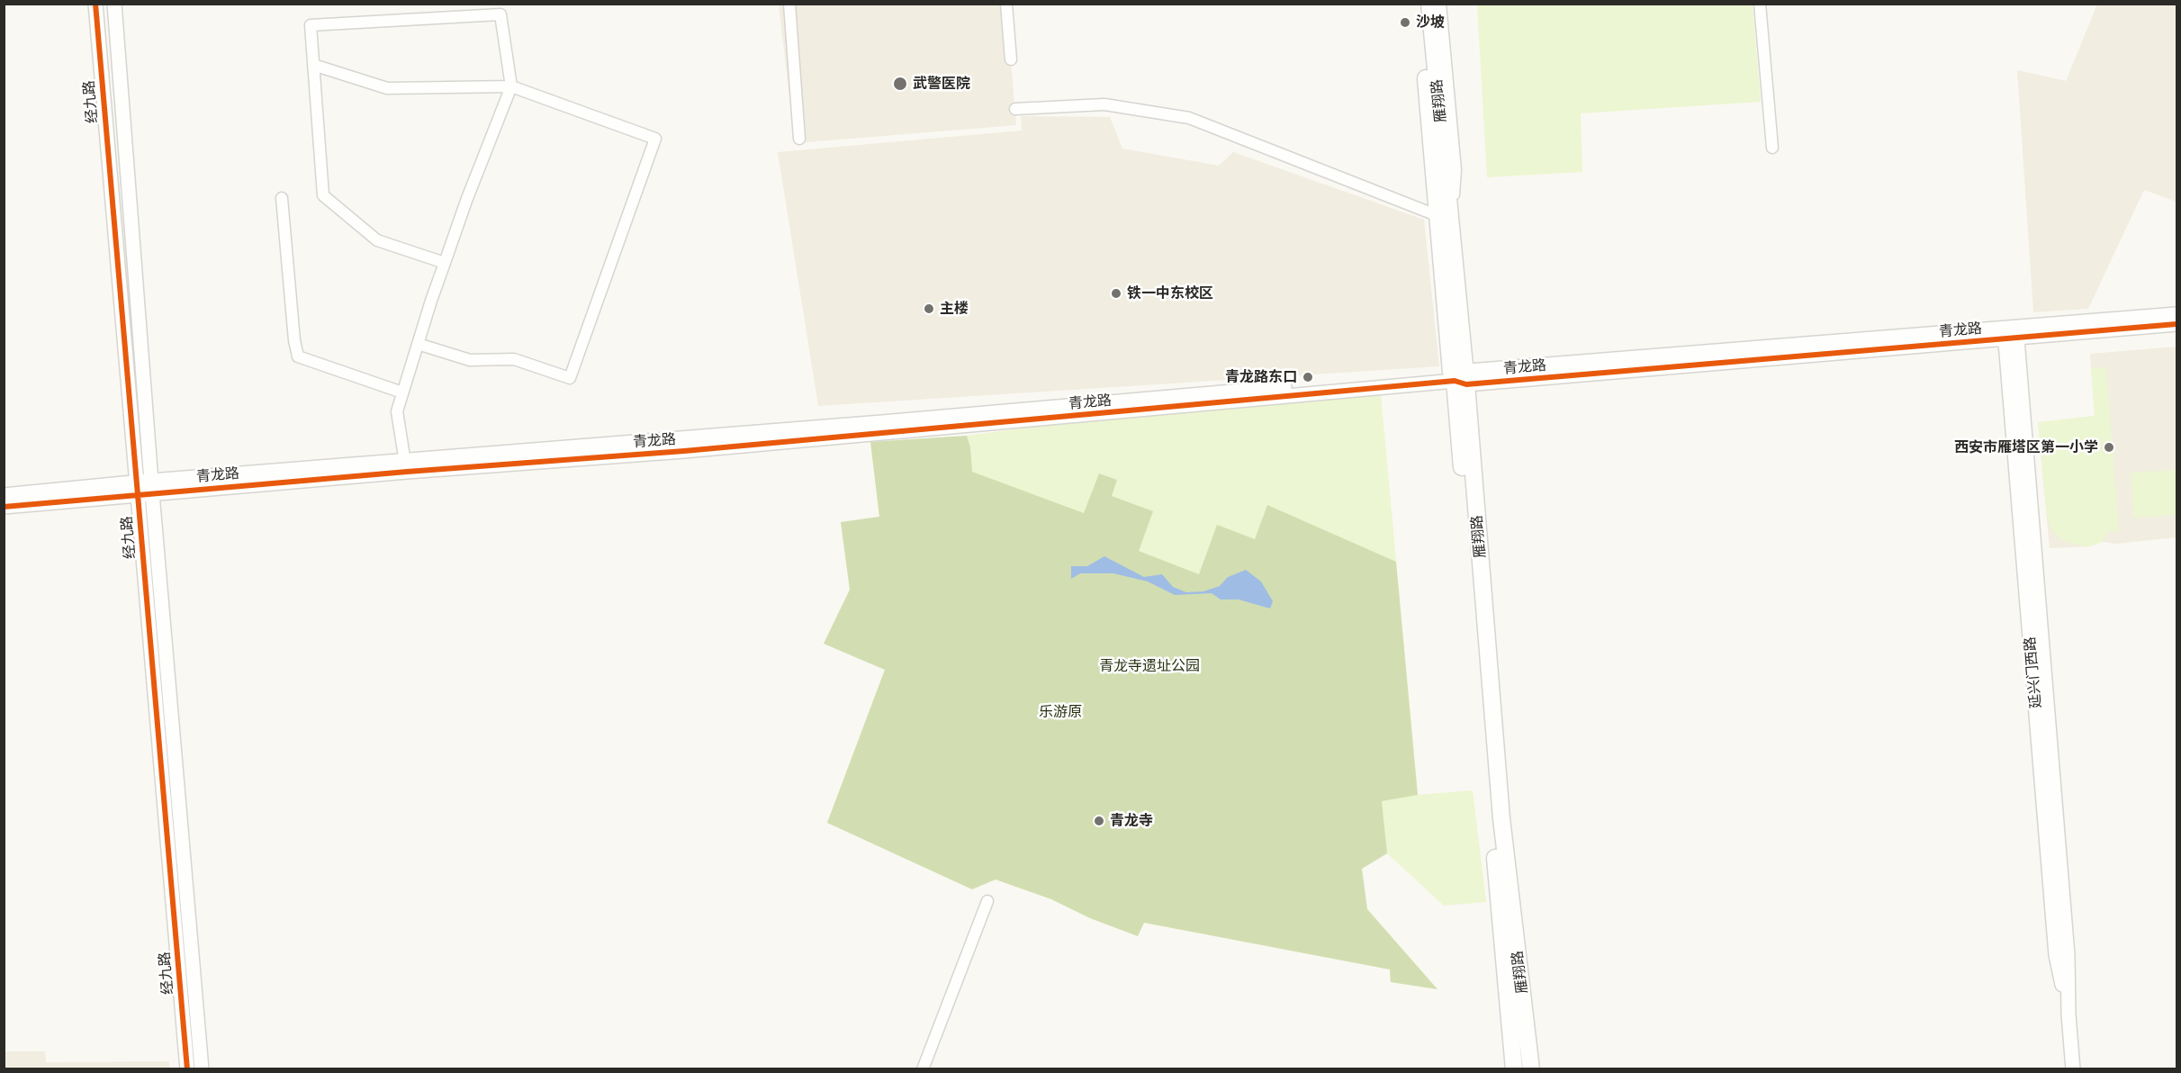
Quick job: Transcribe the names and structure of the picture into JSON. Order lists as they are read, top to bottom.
{
  "streets": {
    "main road": ["雁翔路"],
    "street": ["经九路", "青龙路", "延兴门西路"]
  },
  "crossings": [
    ["雁翔路", "青龙路"],
    ["经九路", "青龙路"],
    ["青龙路", "延兴门西路"]
  ],
  "parks": ["青龙寺遗址公园", "乐游原"],
  "places": [
    "沙坡",
    "武警医院",
    "铁一中东校区",
    "主楼",
    "青龙路东口",
    "西安市雁塔区第一小学",
    "青龙寺"
  ]
}
